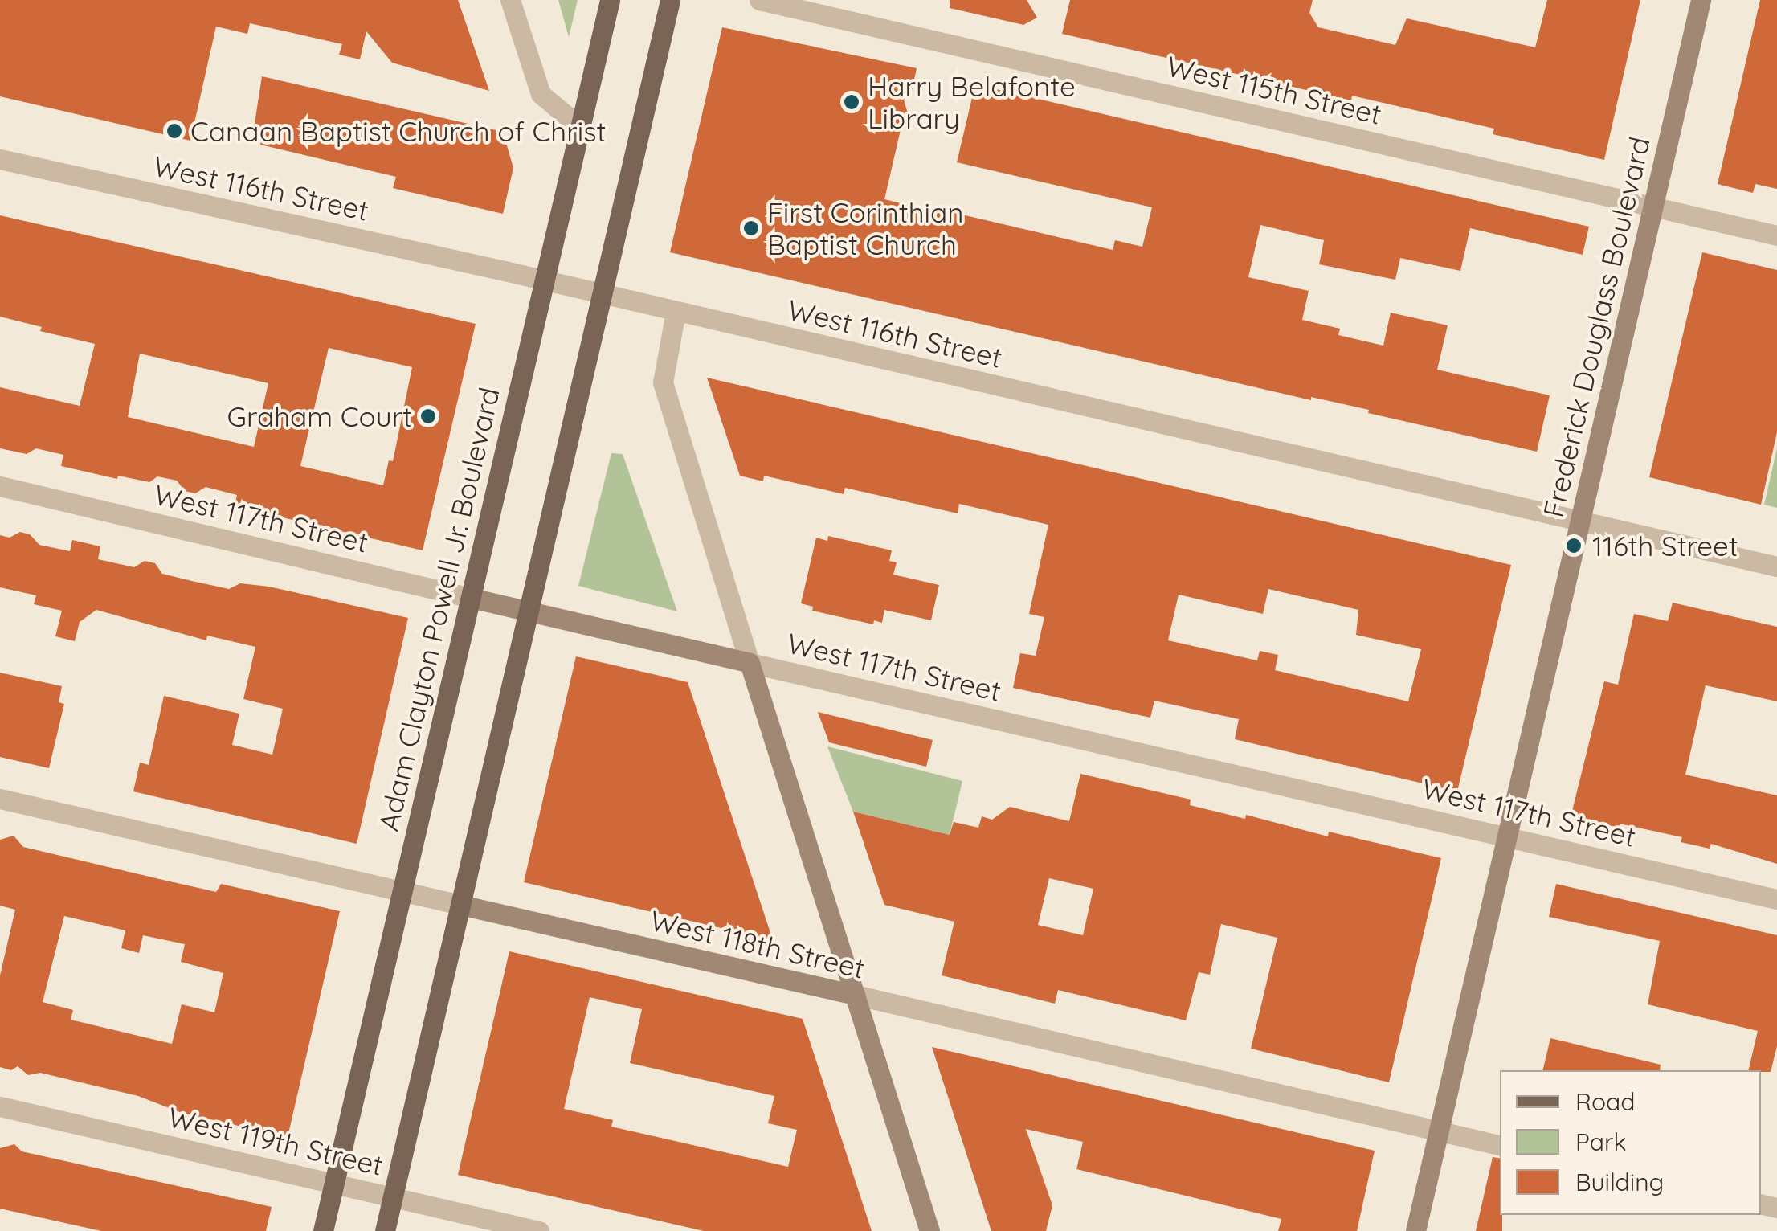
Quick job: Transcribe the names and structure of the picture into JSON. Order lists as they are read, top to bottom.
{
  "streets": {
    "main road": [
      "Frederick Douglass Boulevard",
      "West 117th Street",
      "Adam Clayton Powell Jr. Boulevard",
      "West 118th Street"
    ],
    "street": ["West 115th Street", "West 116th Street", "West 119th Street"]
  },
  "crossings": [
    ["West 115th Street", "Frederick Douglass Boulevard"],
    ["West 116th Street", "Frederick Douglass Boulevard"],
    ["West 116th Street", "Adam Clayton Powell Jr. Boulevard"],
    ["Frederick Douglass Boulevard", "West 117th Street"],
    ["Frederick Douglass Boulevard", "West 118th Street"],
    ["West 117th Street", "Adam Clayton Powell Jr. Boulevard"],
    ["Adam Clayton Powell Jr. Boulevard", "West 118th Street"],
    ["Adam Clayton Powell Jr. Boulevard", "West 119th Street"]
  ],
  "places": [
    "Harry Belafonte Library",
    "Canaan Baptist Church of Christ",
    "First Corinthian Baptist Church",
    "Graham Court",
    "116th Street"
  ],
  "legend": ["Road", "Park", "Building"]
}
